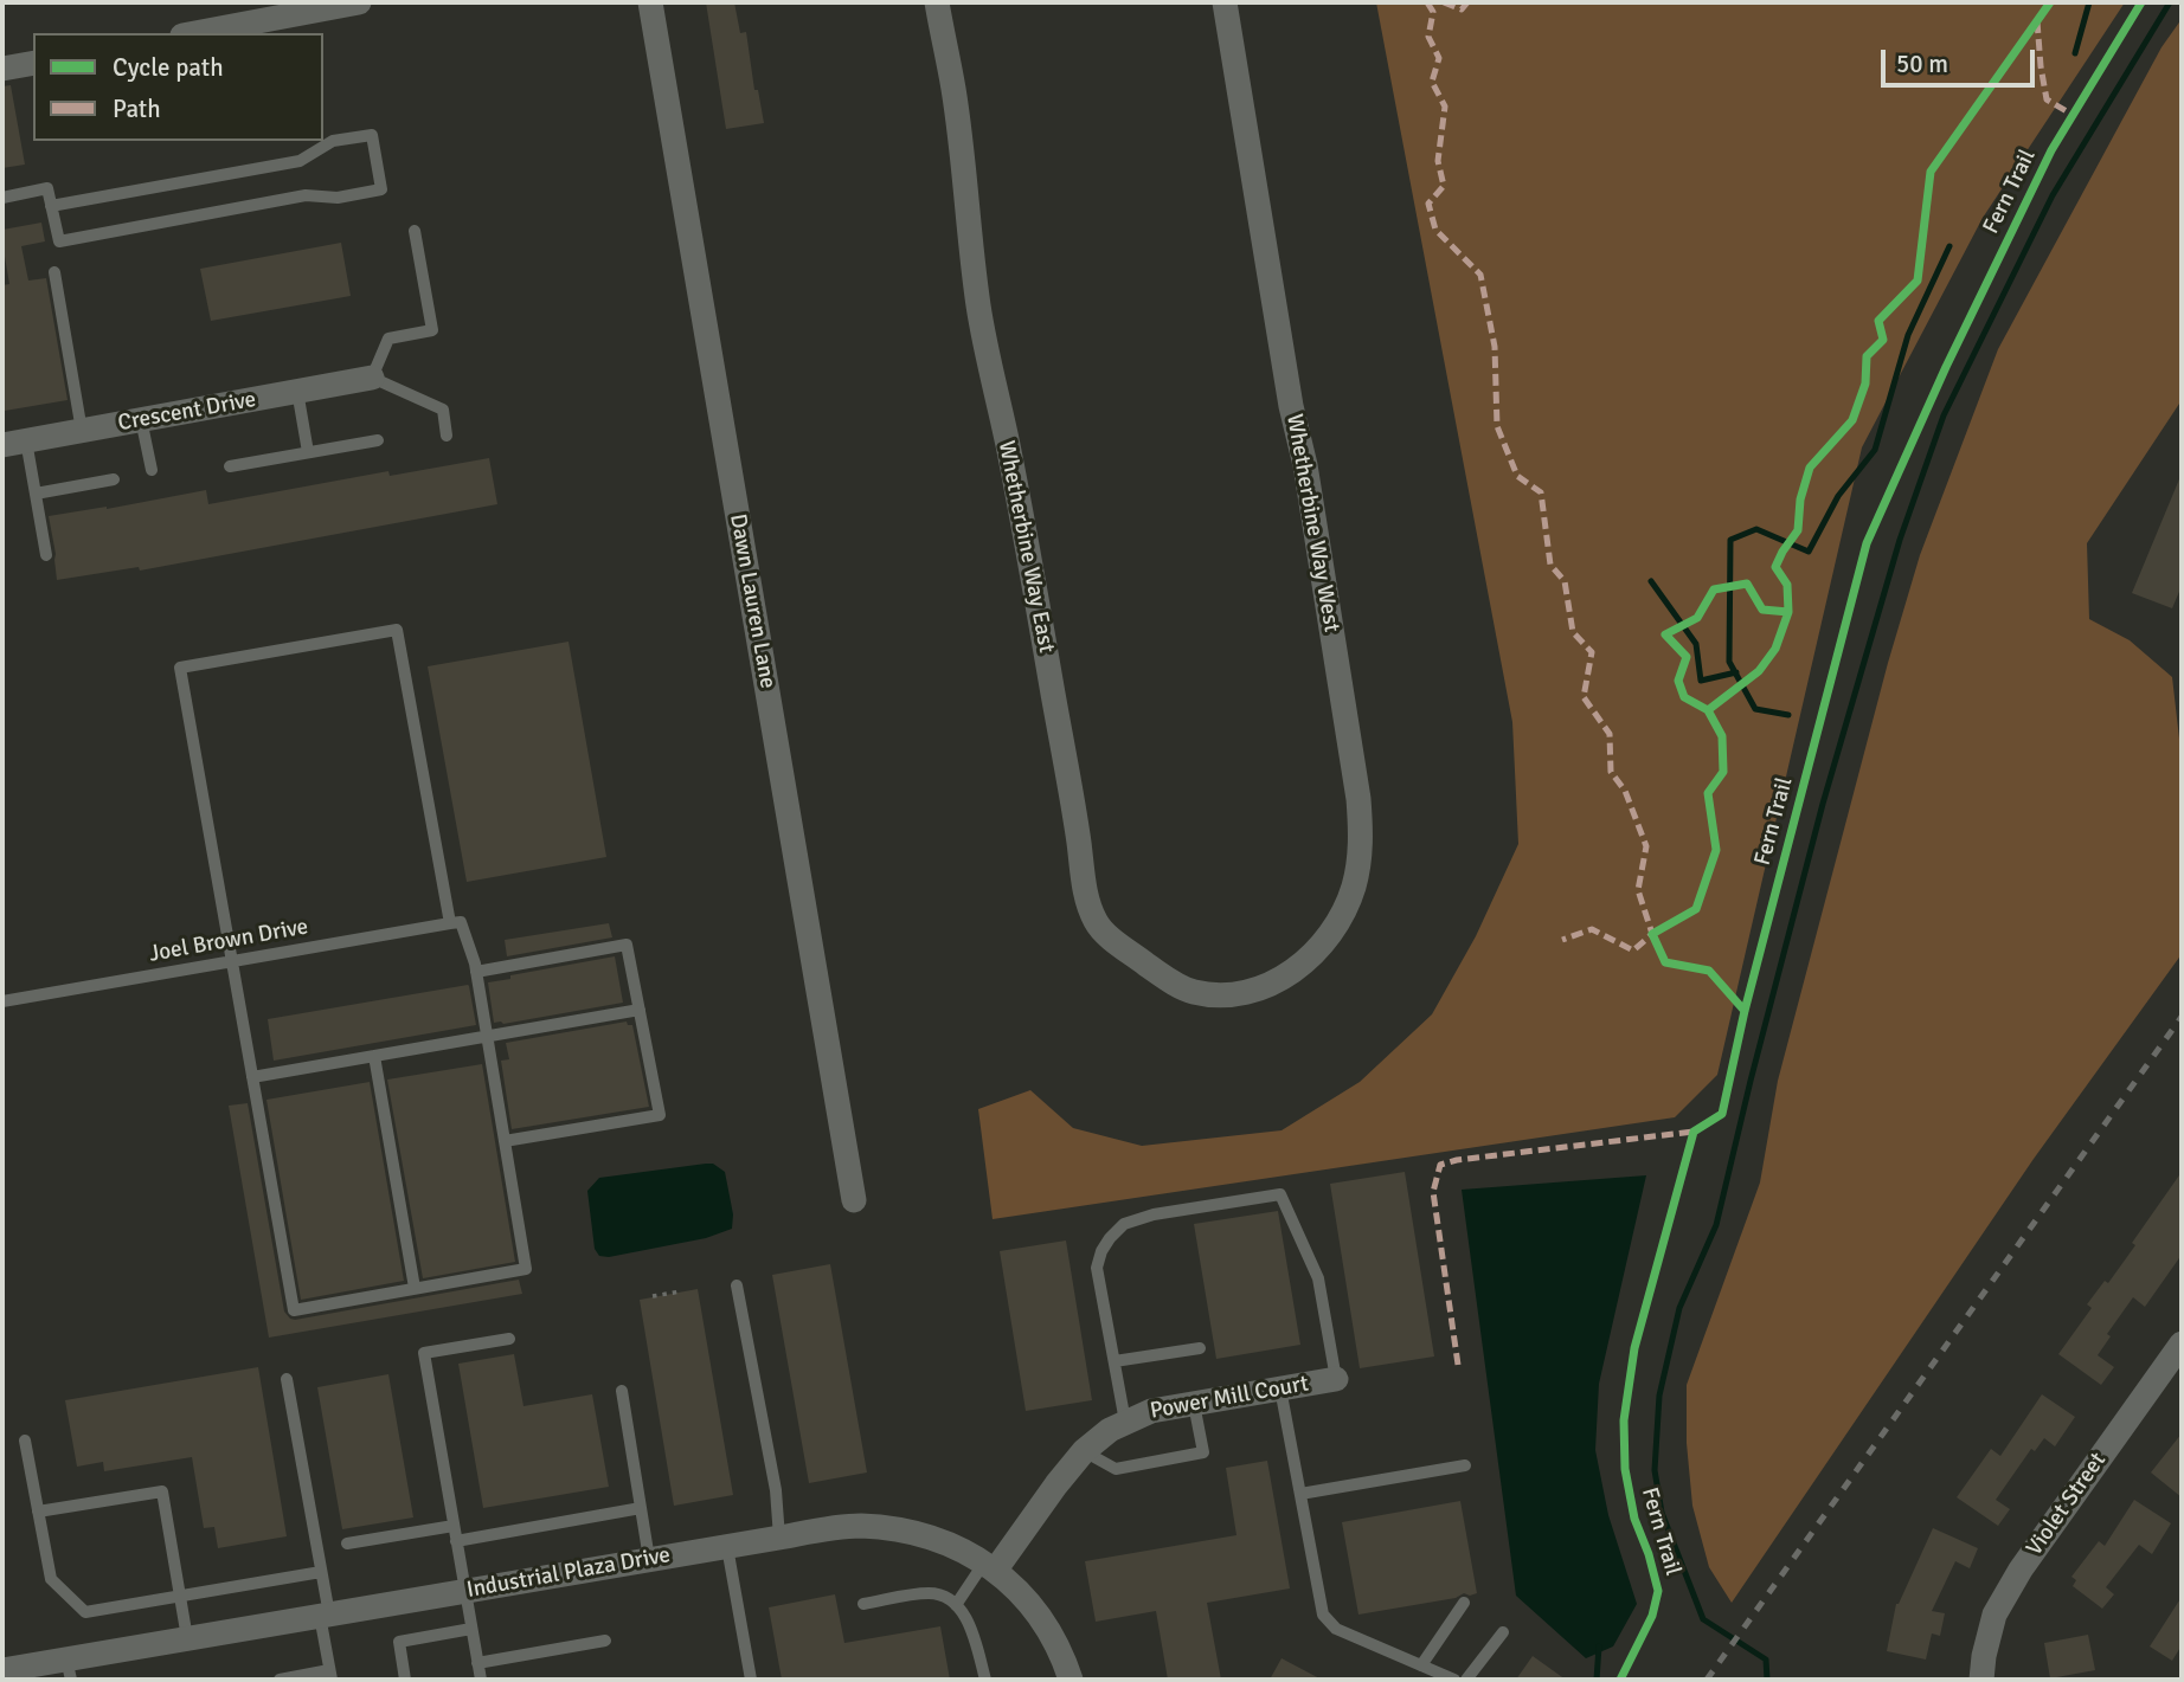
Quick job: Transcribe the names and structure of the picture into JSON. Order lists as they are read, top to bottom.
{
  "streets": {
    "street": [
      "Crescent Drive",
      "Whetherbine Way West",
      "Whetherbine Way East",
      "Dawn Lauren Lane",
      "Power Mill Court",
      "Violet Street",
      "Industrial Plaza Drive"
    ],
    "lane": ["Joel Brown Drive"],
    "cycle path": ["Fern Trail"]
  },
  "crossings": [
    ["Whetherbine Way West", "Whetherbine Way East"],
    ["Power Mill Court", "Industrial Plaza Drive"]
  ],
  "legend": ["Cycle path", "Path"],
  "scale_bar": "50 m"
}
